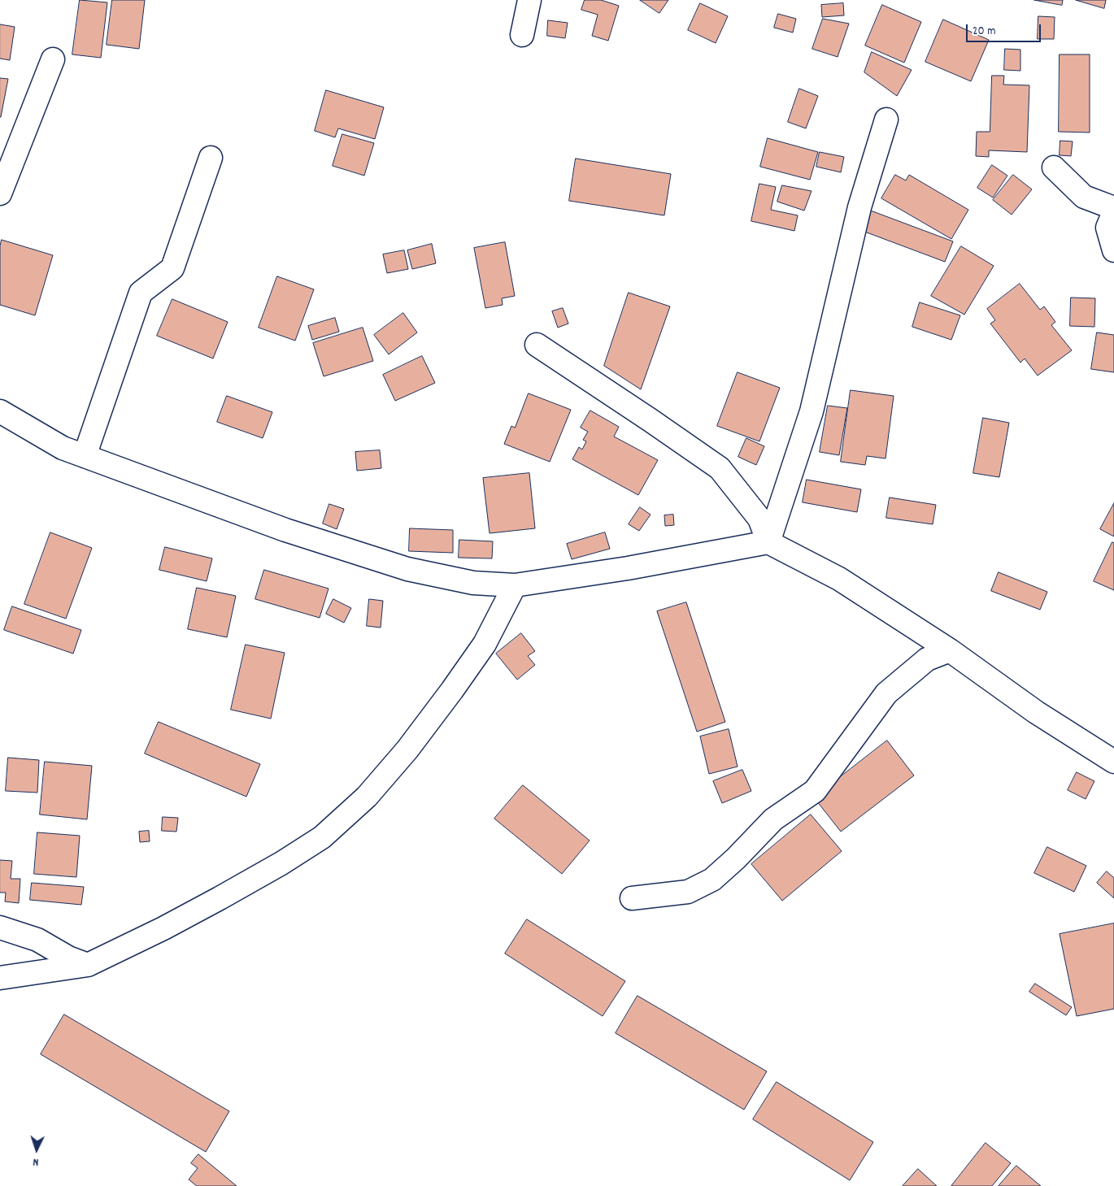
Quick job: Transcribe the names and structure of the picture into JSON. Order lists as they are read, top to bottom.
{
  "scale_bar": "20 m",
  "north": "bottom"
}
